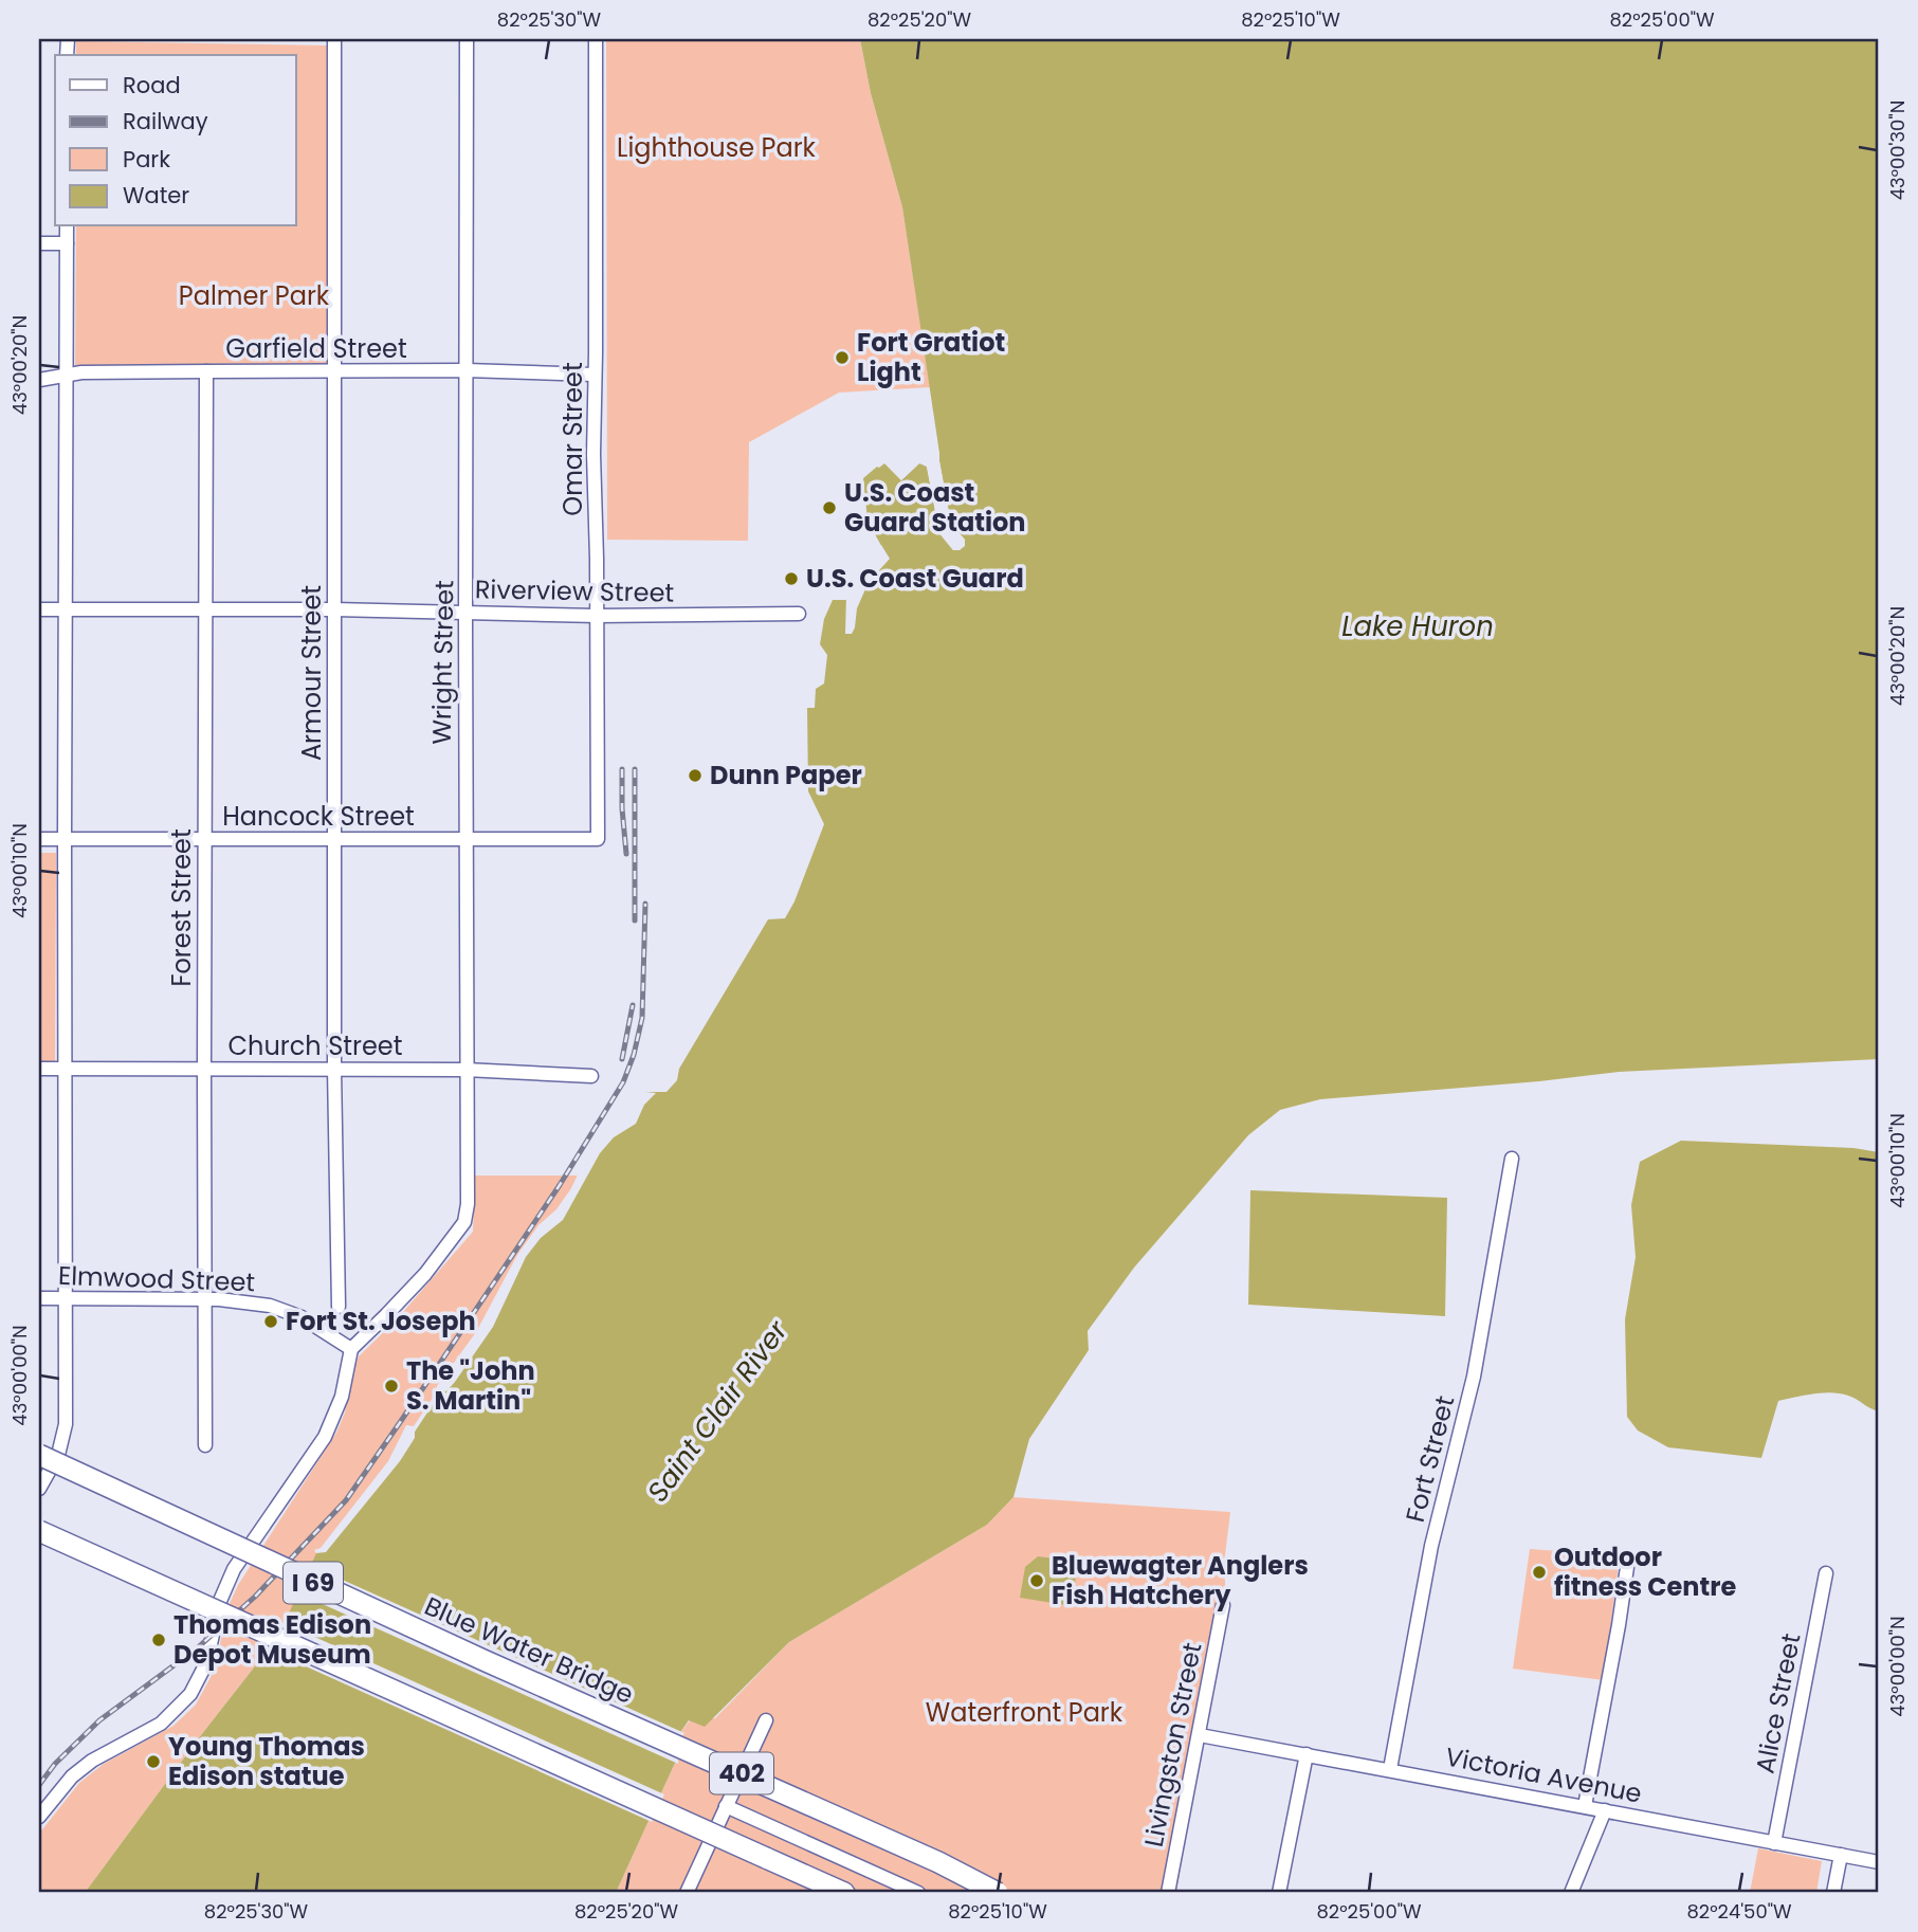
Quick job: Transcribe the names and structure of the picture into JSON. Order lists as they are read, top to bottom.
{
  "streets": {
    "highway": ["I 69", "Blue Water Bridge", "402"],
    "street": [
      "Garfield Street",
      "Omar Street",
      "Riverview Street",
      "Wright Street",
      "Armour Street",
      "Hancock Street",
      "Forest Street",
      "Church Street",
      "Elmwood Street",
      "Fort Street",
      "Alice Street",
      "Livingston Street",
      "Victoria Avenue"
    ]
  },
  "crossings": [
    ["Garfield Street", "Omar Street"],
    ["Garfield Street", "Wright Street"],
    ["Garfield Street", "Armour Street"],
    ["Garfield Street", "Forest Street"],
    ["Omar Street", "Riverview Street"],
    ["Omar Street", "Hancock Street"],
    ["Riverview Street", "Wright Street"],
    ["Riverview Street", "Armour Street"],
    ["Riverview Street", "Forest Street"],
    ["Wright Street", "Hancock Street"],
    ["Wright Street", "Church Street"],
    ["Wright Street", "Elmwood Street"],
    ["Armour Street", "Hancock Street"],
    ["Armour Street", "Church Street"],
    ["Hancock Street", "Forest Street"],
    ["Forest Street", "Church Street"],
    ["Forest Street", "Elmwood Street"],
    ["Fort Street", "Victoria Avenue"],
    ["I 69", "402"],
    ["Alice Street", "Victoria Avenue"],
    ["Livingston Street", "Victoria Avenue"]
  ],
  "water": ["Lake Huron", "Saint Clair River"],
  "parks": ["Lighthouse Park", "Palmer Park", "Waterfront Park"],
  "places": [
    "Fort Gratiot Light",
    "U.S. Coast Guard Station",
    "U.S. Coast Guard",
    "Dunn Paper",
    "Fort St. Joseph",
    "The \"John S. Martin\"",
    "Outdoor fitness Centre",
    "Bluewagter Anglers Fish Hatchery",
    "Thomas Edison Depot Museum",
    "Young Thomas Edison statue"
  ],
  "legend": [
    "Road",
    "Railway",
    "Park",
    "Water"
  ],
  "coordinates": [
    "82°25'30\"W",
    "82°25'20\"W",
    "82°25'10\"W",
    "82°25'00\"W",
    "43°00'30\"N",
    "43°00'20\"N",
    "43°00'10\"N",
    "43°00'00\"N",
    "82°24'50\"W"
  ]
}
